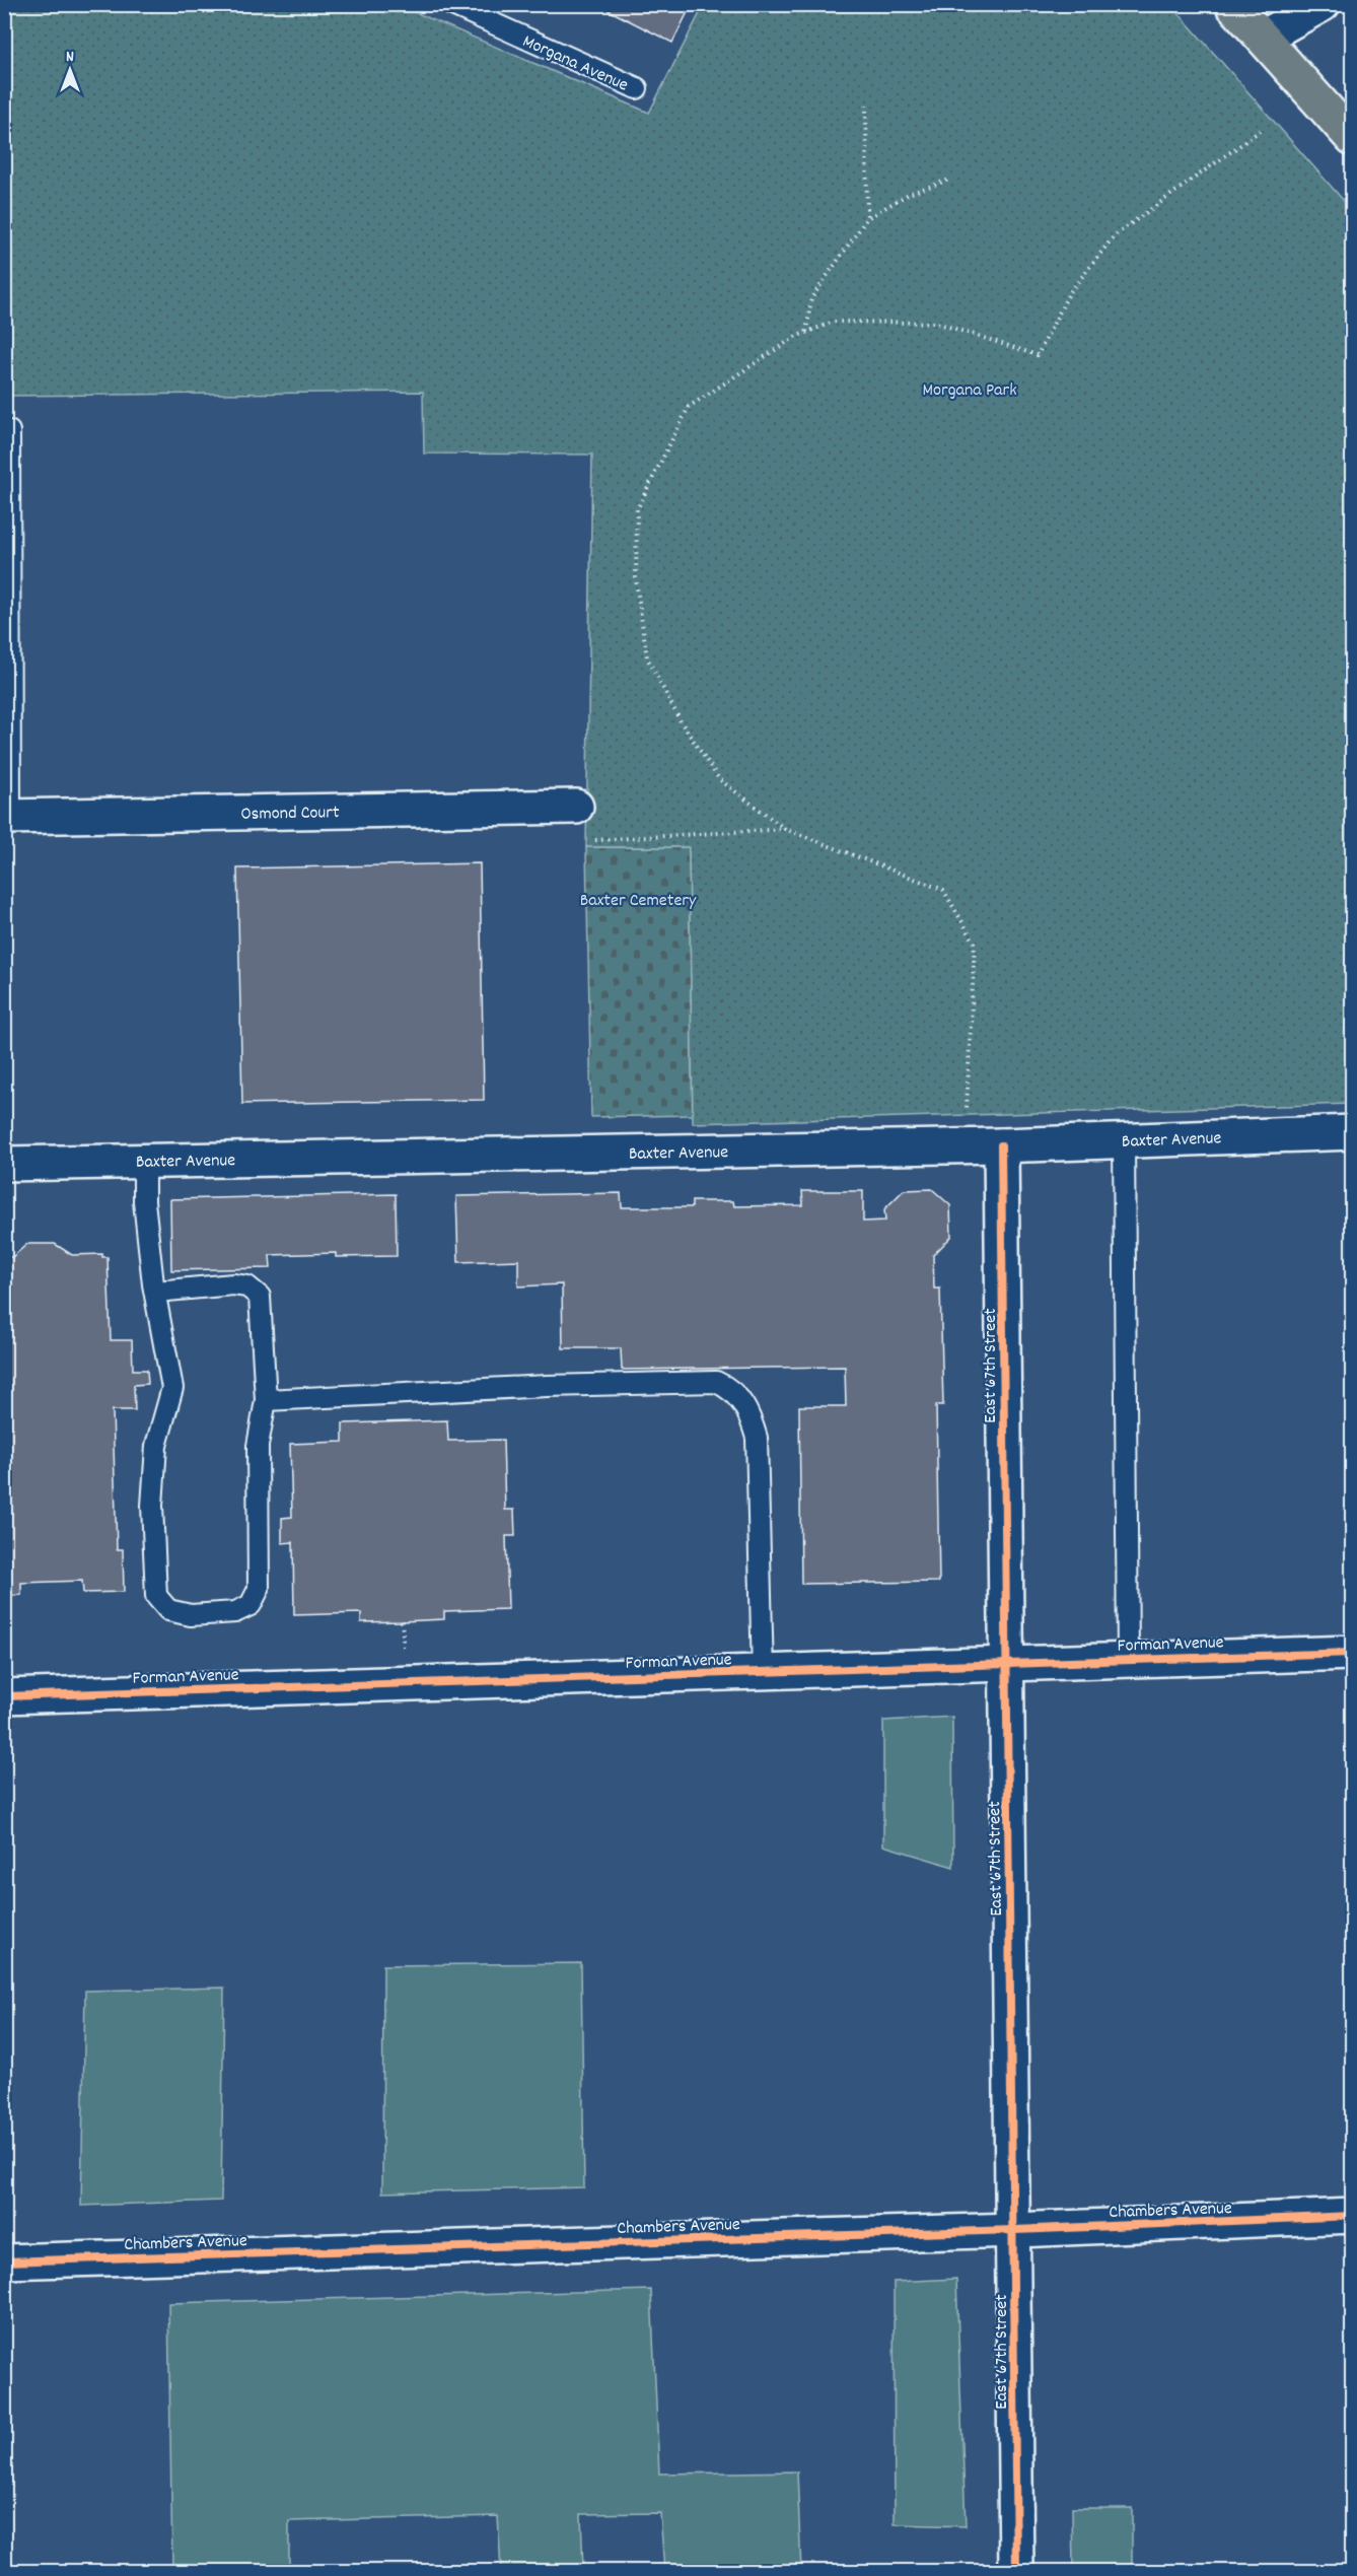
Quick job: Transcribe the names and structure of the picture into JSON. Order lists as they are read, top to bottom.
{
  "streets": {
    "street": [
      "Osmond Court",
      "Baxter Avenue",
      "East 67th Street",
      "Forman Avenue",
      "Chambers Avenue"
    ],
    "lane": ["Morgana Avenue"]
  },
  "crossings": [
    ["Baxter Avenue", "East 67th Street"],
    ["East 67th Street", "Forman Avenue"],
    ["East 67th Street", "Chambers Avenue"]
  ],
  "parks": ["Morgana Park", "Baxter Cemetery"],
  "north": "top"
}
